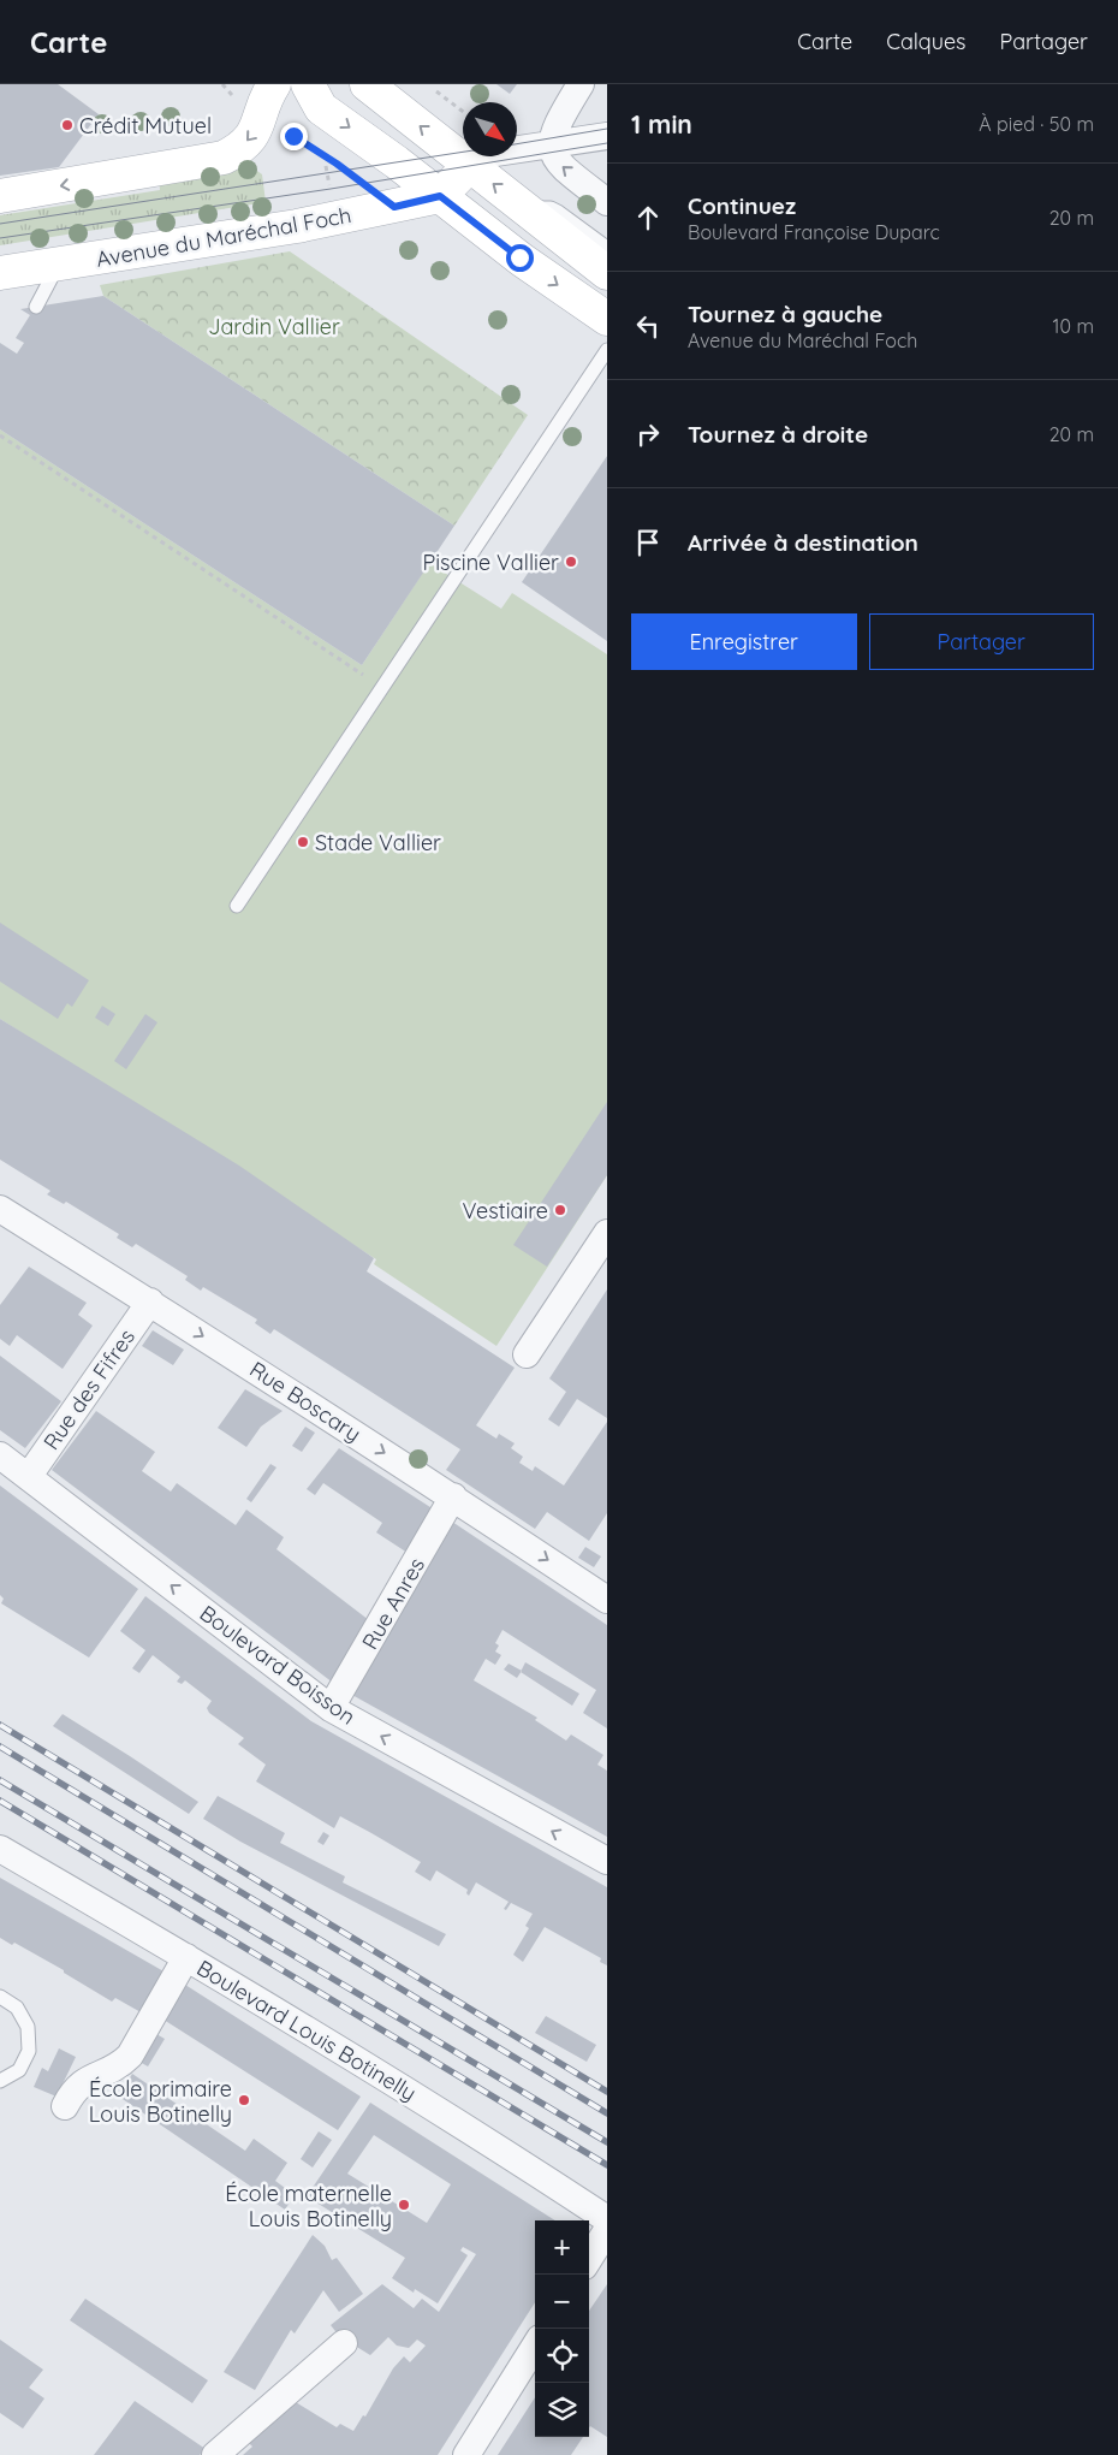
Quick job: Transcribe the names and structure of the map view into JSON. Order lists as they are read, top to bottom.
{
  "streets": {
    "street": [
      "Avenue du Maréchal Foch",
      "Rue des Fifres",
      "Rue Boscary",
      "Rue Anres",
      "Boulevard Boisson",
      "Boulevard Louis Botinelly"
    ]
  },
  "crossings": [
    ["Rue des Fifres", "Rue Boscary"],
    ["Rue des Fifres", "Boulevard Boisson"],
    ["Rue Boscary", "Rue Anres"],
    ["Rue Anres", "Boulevard Boisson"]
  ],
  "one_way": ["Rue Boscary", "Boulevard Boisson"],
  "parks": ["Jardin Vallier"],
  "places": [
    "Crédit Mutuel",
    "Piscine Vallier",
    "Stade Vallier",
    "Vestiaire",
    "École primaire Louis Botinelly",
    "École maternelle Louis Botinelly"
  ],
  "north": "bottom right",
  "page": {
    "header": "Carte",
    "nav": ["Carte", "Calques", "Partager"],
    "heading": ["1 min", "À pied · 50 m"],
    "list": [
      ["Continuez", "Boulevard Françoise Duparc", "20 m"],
      ["Tournez à gauche", "Avenue du Maréchal Foch", "10 m"],
      ["Tournez à droite", "20 m"],
      "Arrivée à destination"
    ],
    "buttons": ["Enregistrer", "Partager"],
    "map_buttons": ["+", "−"]
  }
}
